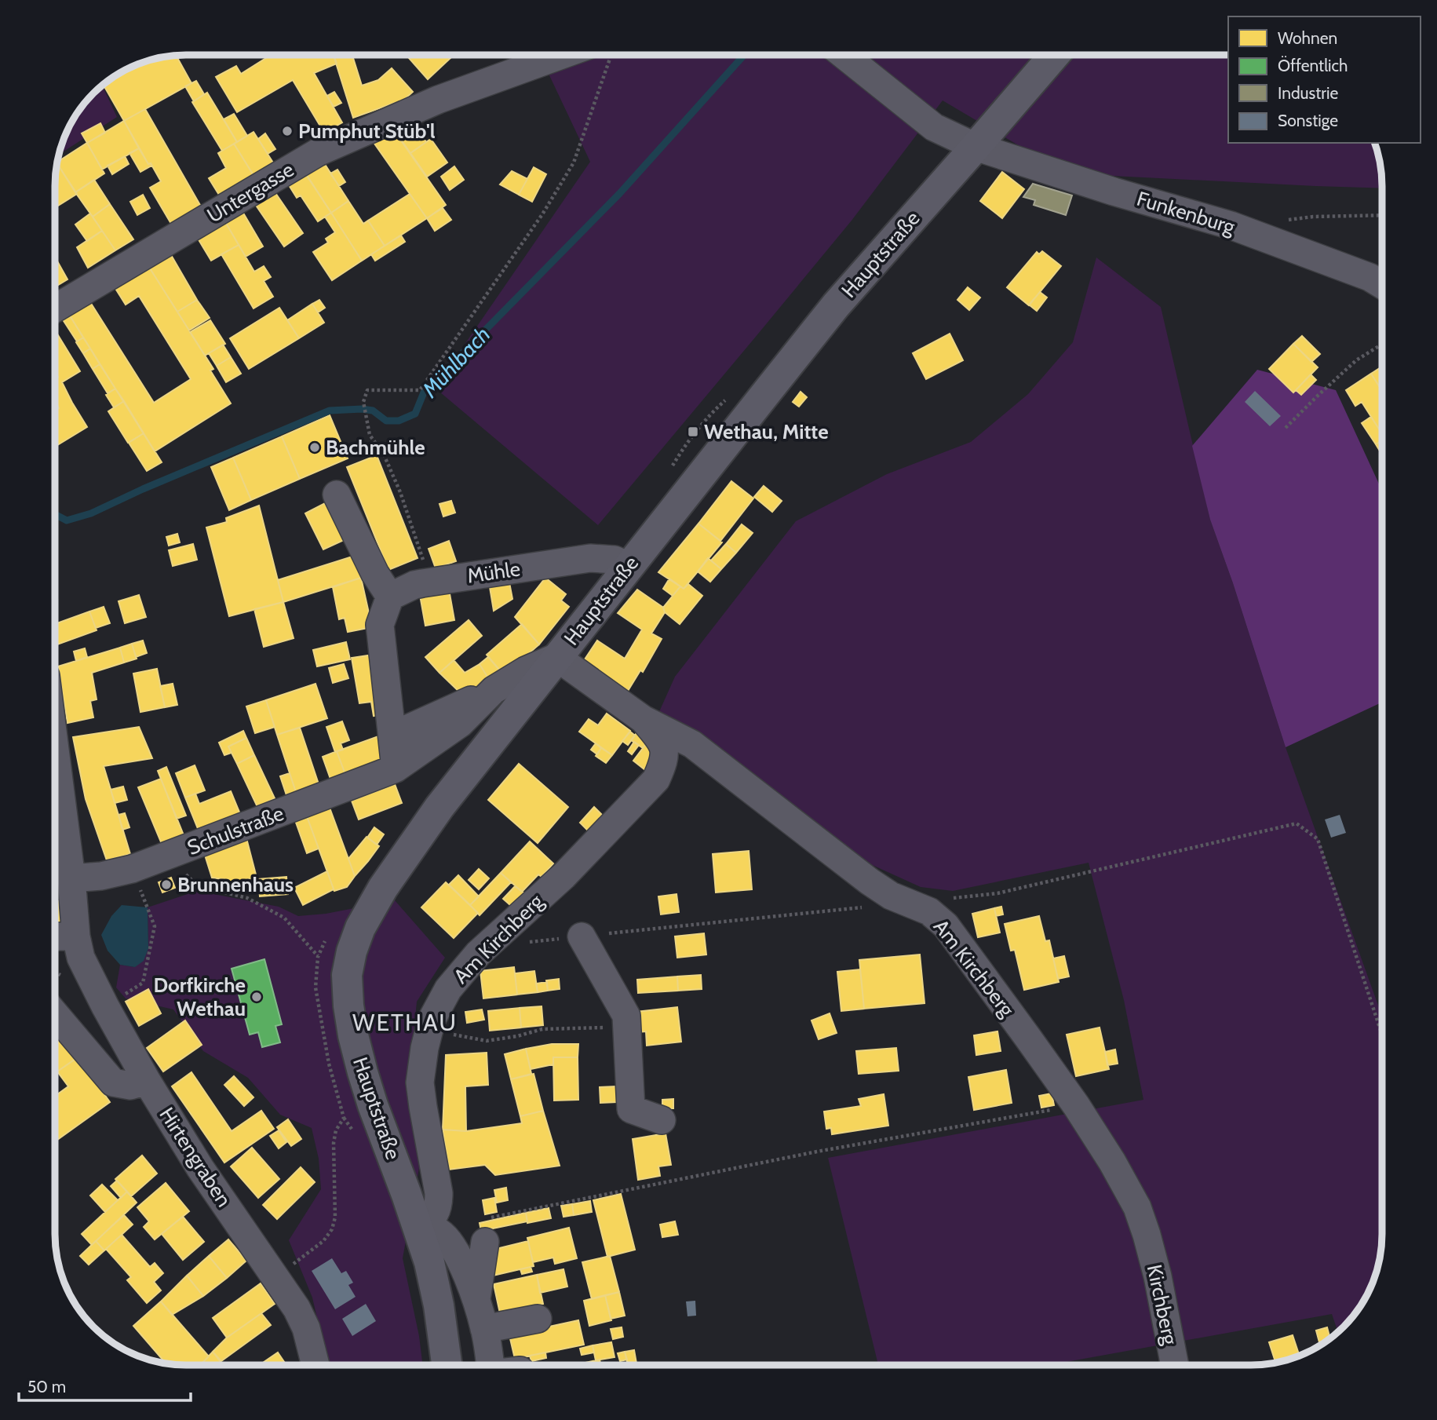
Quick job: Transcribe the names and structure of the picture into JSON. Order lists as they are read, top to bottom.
{
  "streets": {
    "main road": ["Hauptstraße"],
    "street": [
      "Untergasse",
      "Funkenburg",
      "Mühle",
      "Schulstraße",
      "Am Kirchberg",
      "Hirtengraben",
      "Kirchberg"
    ]
  },
  "crossings": [
    ["Funkenburg", "Hauptstraße"],
    ["Hauptstraße", "Mühle"],
    ["Hauptstraße", "Schulstraße"],
    ["Hauptstraße", "Am Kirchberg"],
    ["Schulstraße", "Am Kirchberg"],
    ["Schulstraße", "Hirtengraben"],
    ["Am Kirchberg", "Kirchberg"]
  ],
  "districts": ["WETHAU"],
  "water": ["Mühlbach"],
  "places": {
    "other": [
      "Pumphut Stüb'l",
      "Bachmühle",
      "Brunnenhaus",
      "Dorfkirche Wethau"
    ],
    "transit": ["Wethau, Mitte"]
  },
  "legend": [
    "Wohnen",
    "Öffentlich",
    "Industrie",
    "Sonstige"
  ],
  "scale_bar": "50 m"
}
